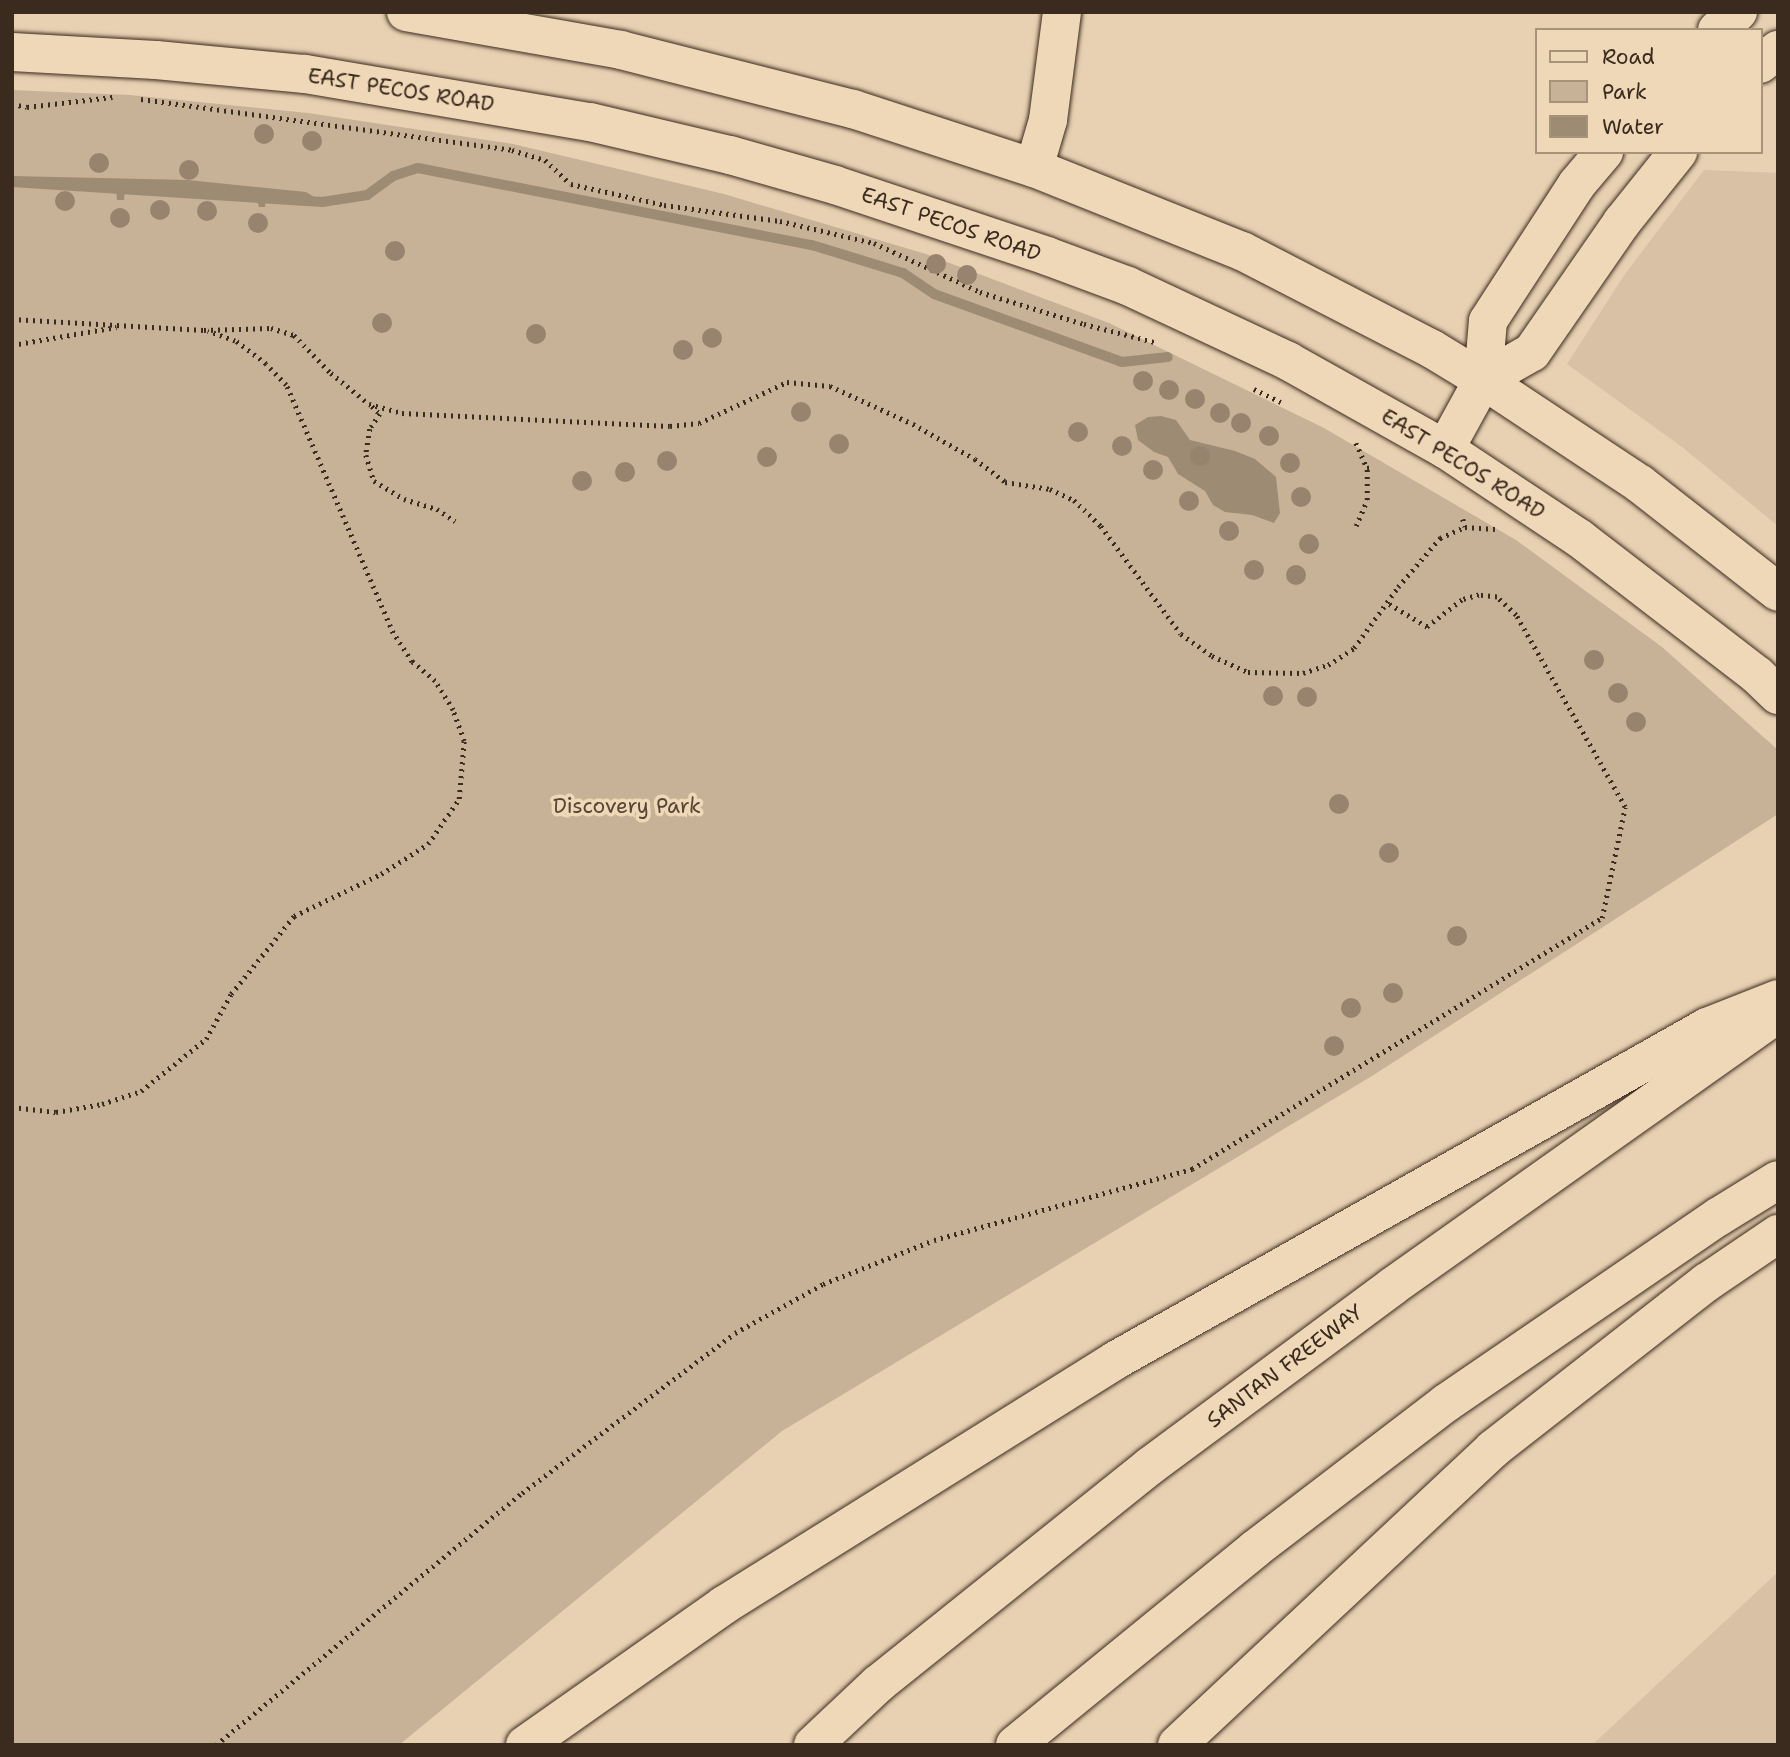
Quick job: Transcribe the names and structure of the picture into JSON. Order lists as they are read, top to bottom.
{
  "streets": {
    "main road": ["EAST PECOS ROAD", "SANTAN FREEWAY"]
  },
  "parks": ["Discovery Park"],
  "legend": ["Road", "Park", "Water"]
}
